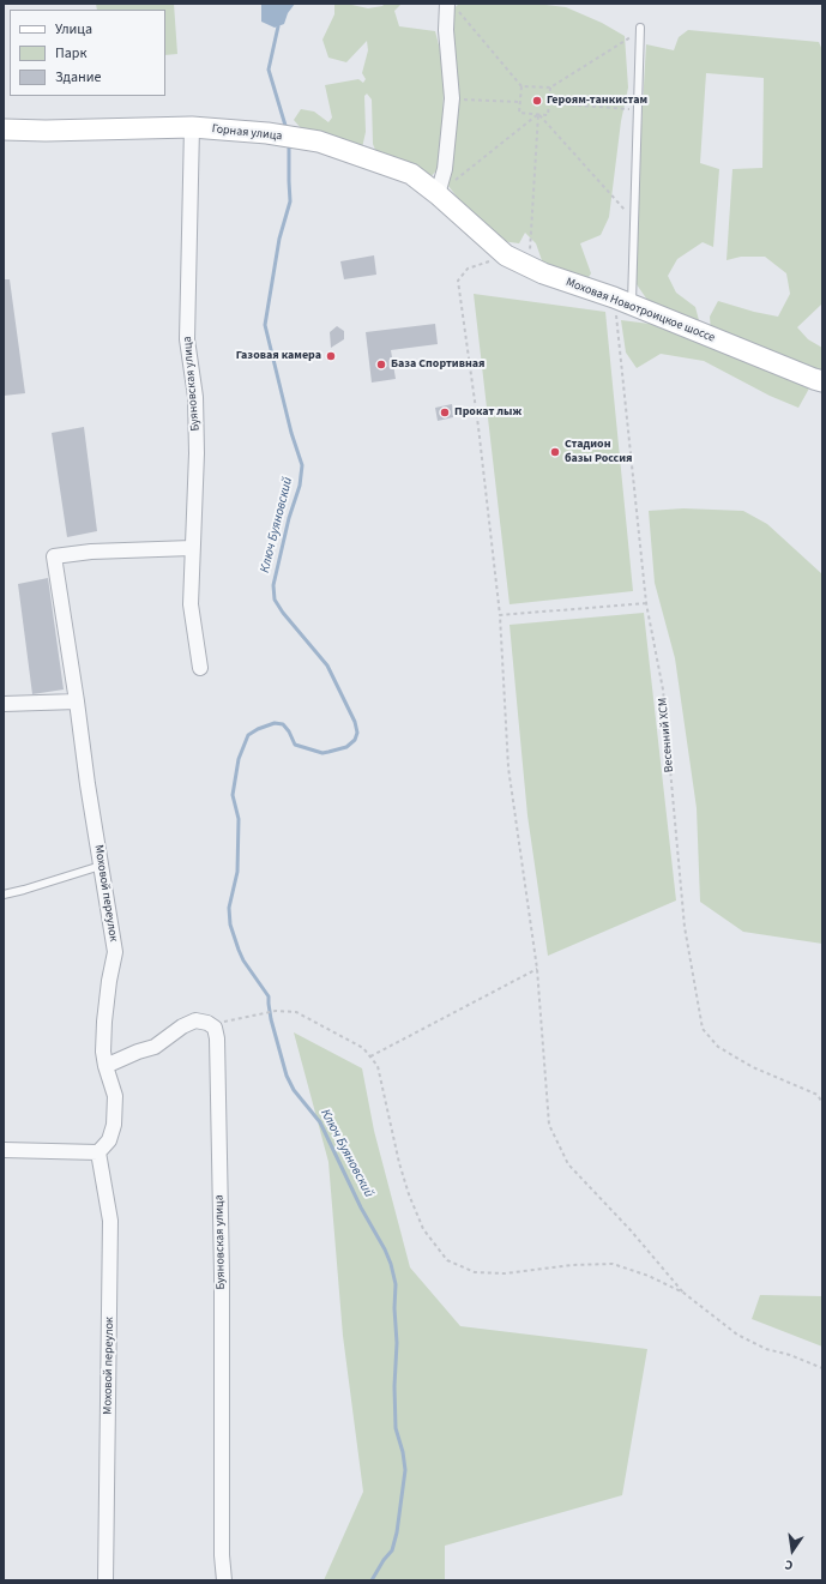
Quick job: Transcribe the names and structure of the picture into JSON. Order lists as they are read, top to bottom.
{
  "streets": {
    "main road": ["Горная улица", "Моховая Новотроицкое шоссе"],
    "street": ["Буяновская улица", "Моховой переулок"],
    "path": ["Весенний ХСМ"]
  },
  "crossings": [
    ["Горная улица", "Моховая Новотроицкое шоссе"],
    ["Горная улица", "Буяновская улица"],
    ["Моховая Новотроицкое шоссе", "Весенний ХСМ"],
    ["Буяновская улица", "Моховой переулок"]
  ],
  "water": ["Ключ Буяновский"],
  "places": [
    "Героям-танкистам",
    "Газовая камера",
    "База Спортивная",
    "Прокат лыж",
    "Стадион базы Россия"
  ],
  "legend": ["Улица", "Парк", "Здание"],
  "north": "bottom"
}
